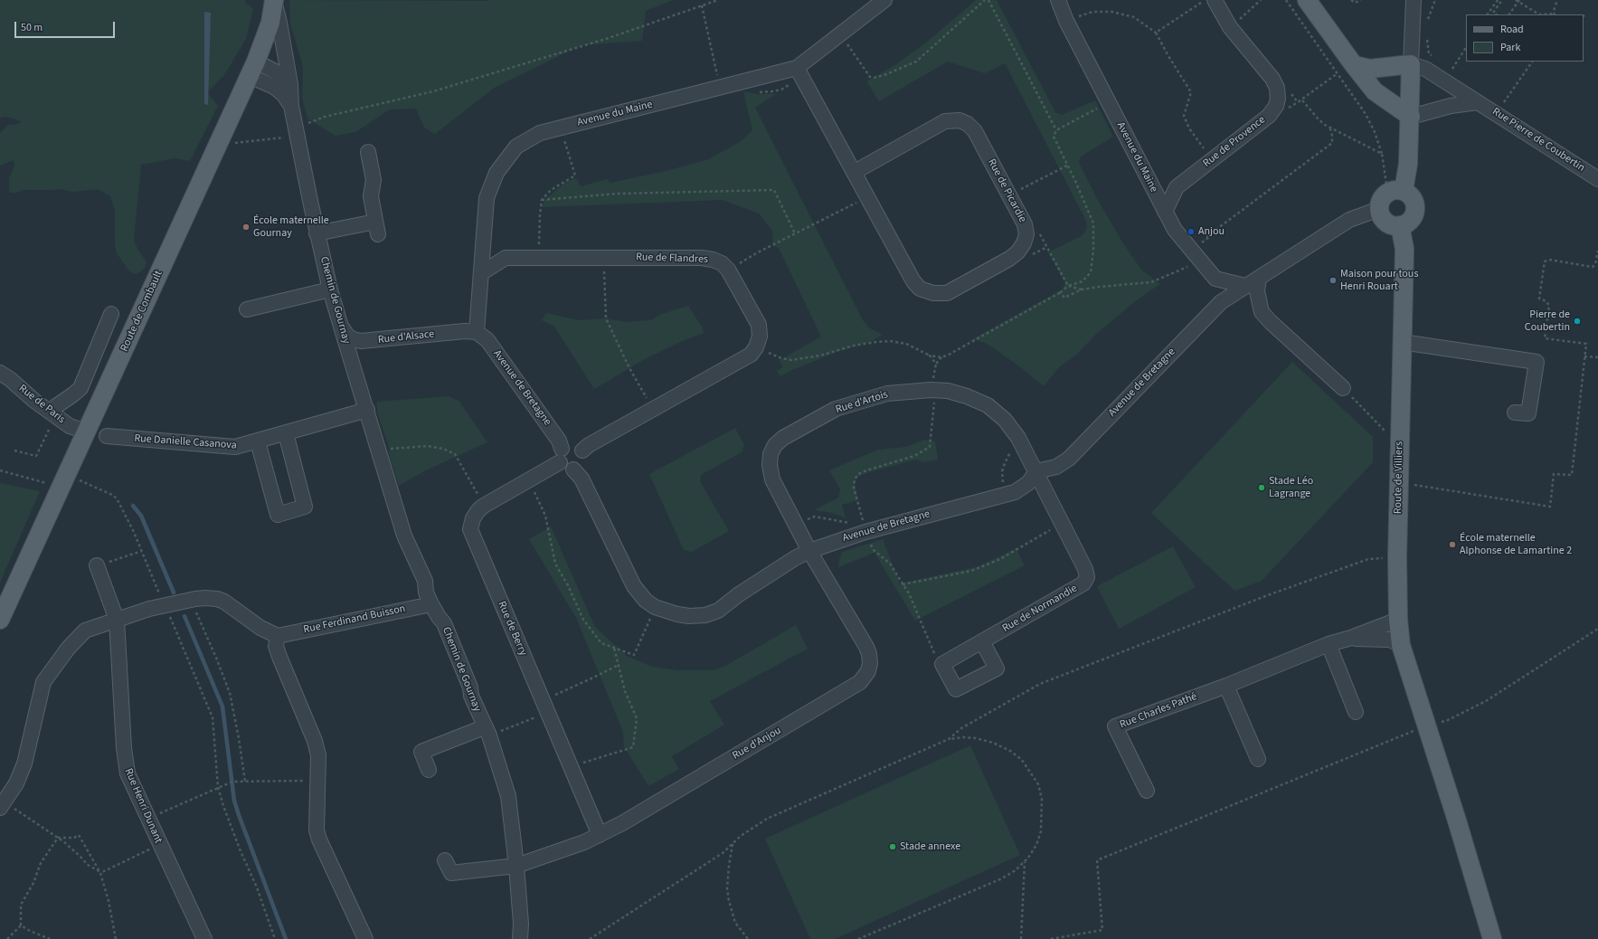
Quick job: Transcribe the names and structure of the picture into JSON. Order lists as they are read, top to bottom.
{
  "streets": {
    "main road": ["Route de Combault", "Route de Villiers"],
    "street": [
      "Avenue du Maine",
      "Rue Pierre de Coubertin",
      "Rue de Provence",
      "Rue de Picardie",
      "Rue de Flandres",
      "Chemin de Gournay",
      "Rue d'Alsace",
      "Avenue de Bretagne",
      "Rue d'Artois",
      "Rue de Paris",
      "Rue Danielle Casanova",
      "Rue de Normandie",
      "Rue Ferdinand Buisson",
      "Rue de Berry",
      "Rue Charles Pathé",
      "Rue d'Anjou",
      "Rue Henri Dunant"
    ]
  },
  "crossings": [
    ["Avenue du Maine", "Rue de Provence"],
    ["Avenue du Maine", "Rue de Picardie"],
    ["Avenue du Maine", "Rue de Flandres"],
    ["Avenue du Maine", "Rue d'Alsace"],
    ["Avenue du Maine", "Avenue de Bretagne"],
    ["Chemin de Gournay", "Route de Combault"],
    ["Chemin de Gournay", "Rue d'Alsace"],
    ["Chemin de Gournay", "Rue Danielle Casanova"],
    ["Chemin de Gournay", "Rue Ferdinand Buisson"],
    ["Chemin de Gournay", "Rue d'Anjou"],
    ["Route de Combault", "Rue de Paris"],
    ["Rue d'Alsace", "Avenue de Bretagne"],
    ["Avenue de Bretagne", "Rue d'Artois"],
    ["Avenue de Bretagne", "Route de Villiers"],
    ["Avenue de Bretagne", "Rue de Normandie"],
    ["Avenue de Bretagne", "Rue de Berry"],
    ["Avenue de Bretagne", "Rue d'Anjou"],
    ["Rue d'Artois", "Rue de Normandie"],
    ["Rue d'Artois", "Rue d'Anjou"],
    ["Rue de Berry", "Rue d'Anjou"]
  ],
  "places": [
    "École maternelle Gournay",
    "Anjou",
    "Maison pour tous Henri Rouart",
    "Pierre de Coubertin",
    "Stade Léo Lagrange",
    "École maternelle Alphonse de Lamartine 2",
    "Stade annexe"
  ],
  "legend": ["Road", "Park"],
  "scale_bar": "50 m"
}
